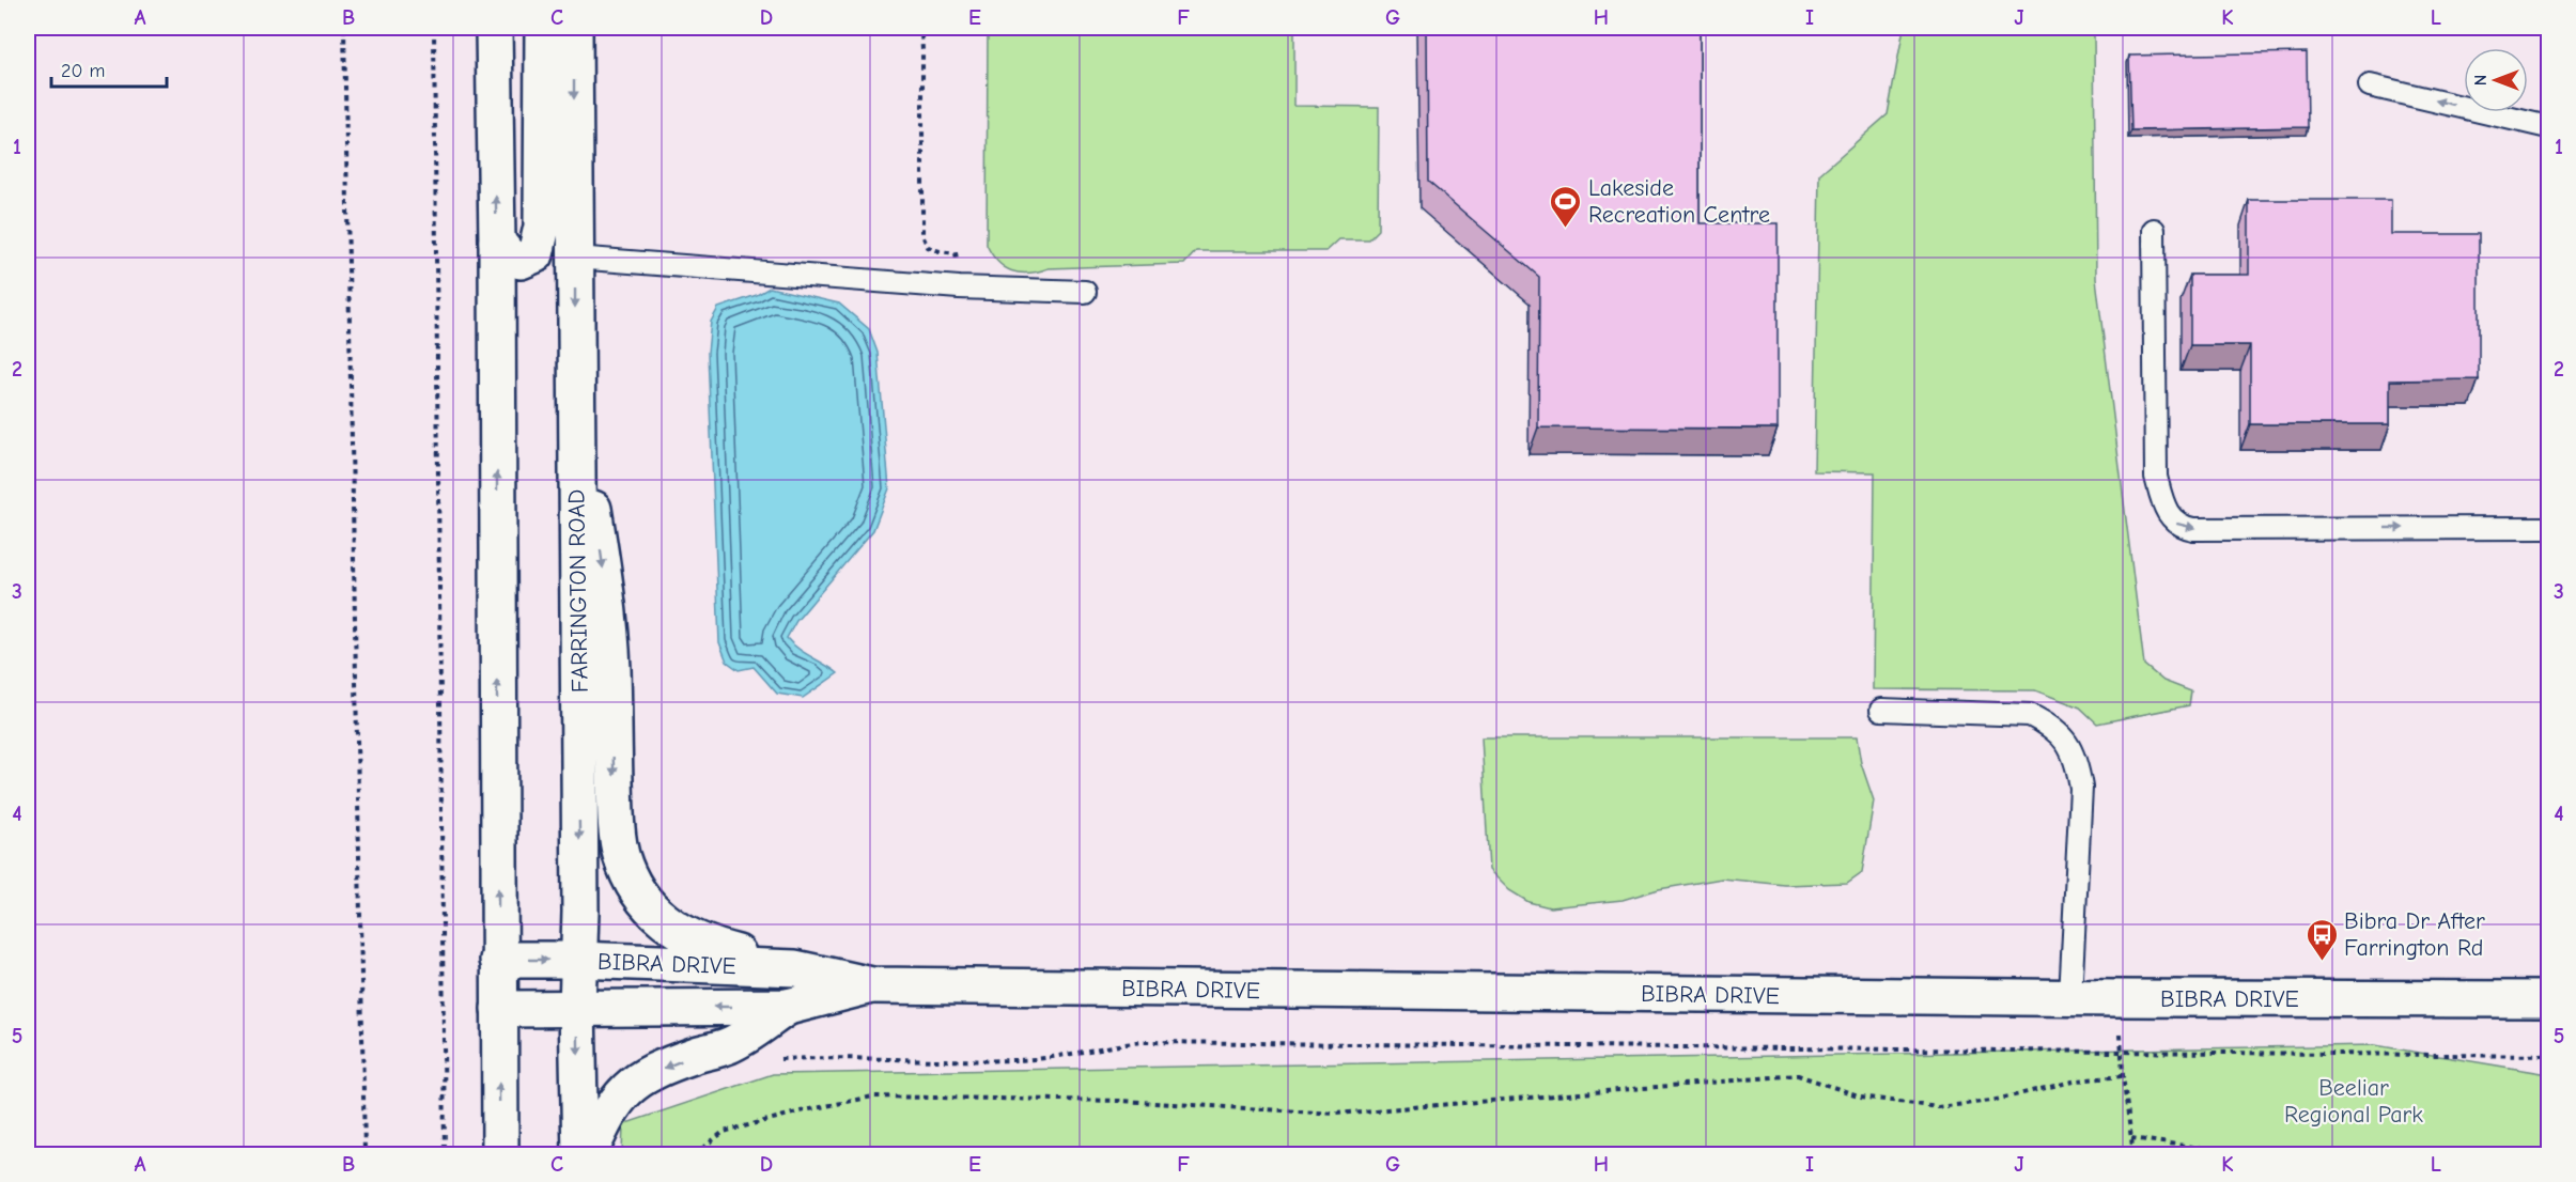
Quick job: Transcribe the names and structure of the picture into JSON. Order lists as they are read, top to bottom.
{
  "streets": {
    "main road": ["FARRINGTON ROAD", "BIBRA DRIVE"]
  },
  "crossings": [
    ["FARRINGTON ROAD", "BIBRA DRIVE"]
  ],
  "parks": ["Beeliar Regional Park"],
  "places": {
    "sports": ["Lakeside Recreation Centre"],
    "bus stop": ["Bibra Dr After Farrington Rd"]
  },
  "scale_bar": "20 m",
  "north": "left",
  "grid": {
    "columns": [
      "A",
      "B",
      "C",
      "D",
      "E",
      "F",
      "G",
      "H",
      "I",
      "J",
      "K",
      "L"
    ],
    "rows": [
      "1",
      "2",
      "3",
      "4",
      "5"
    ]
  }
}
